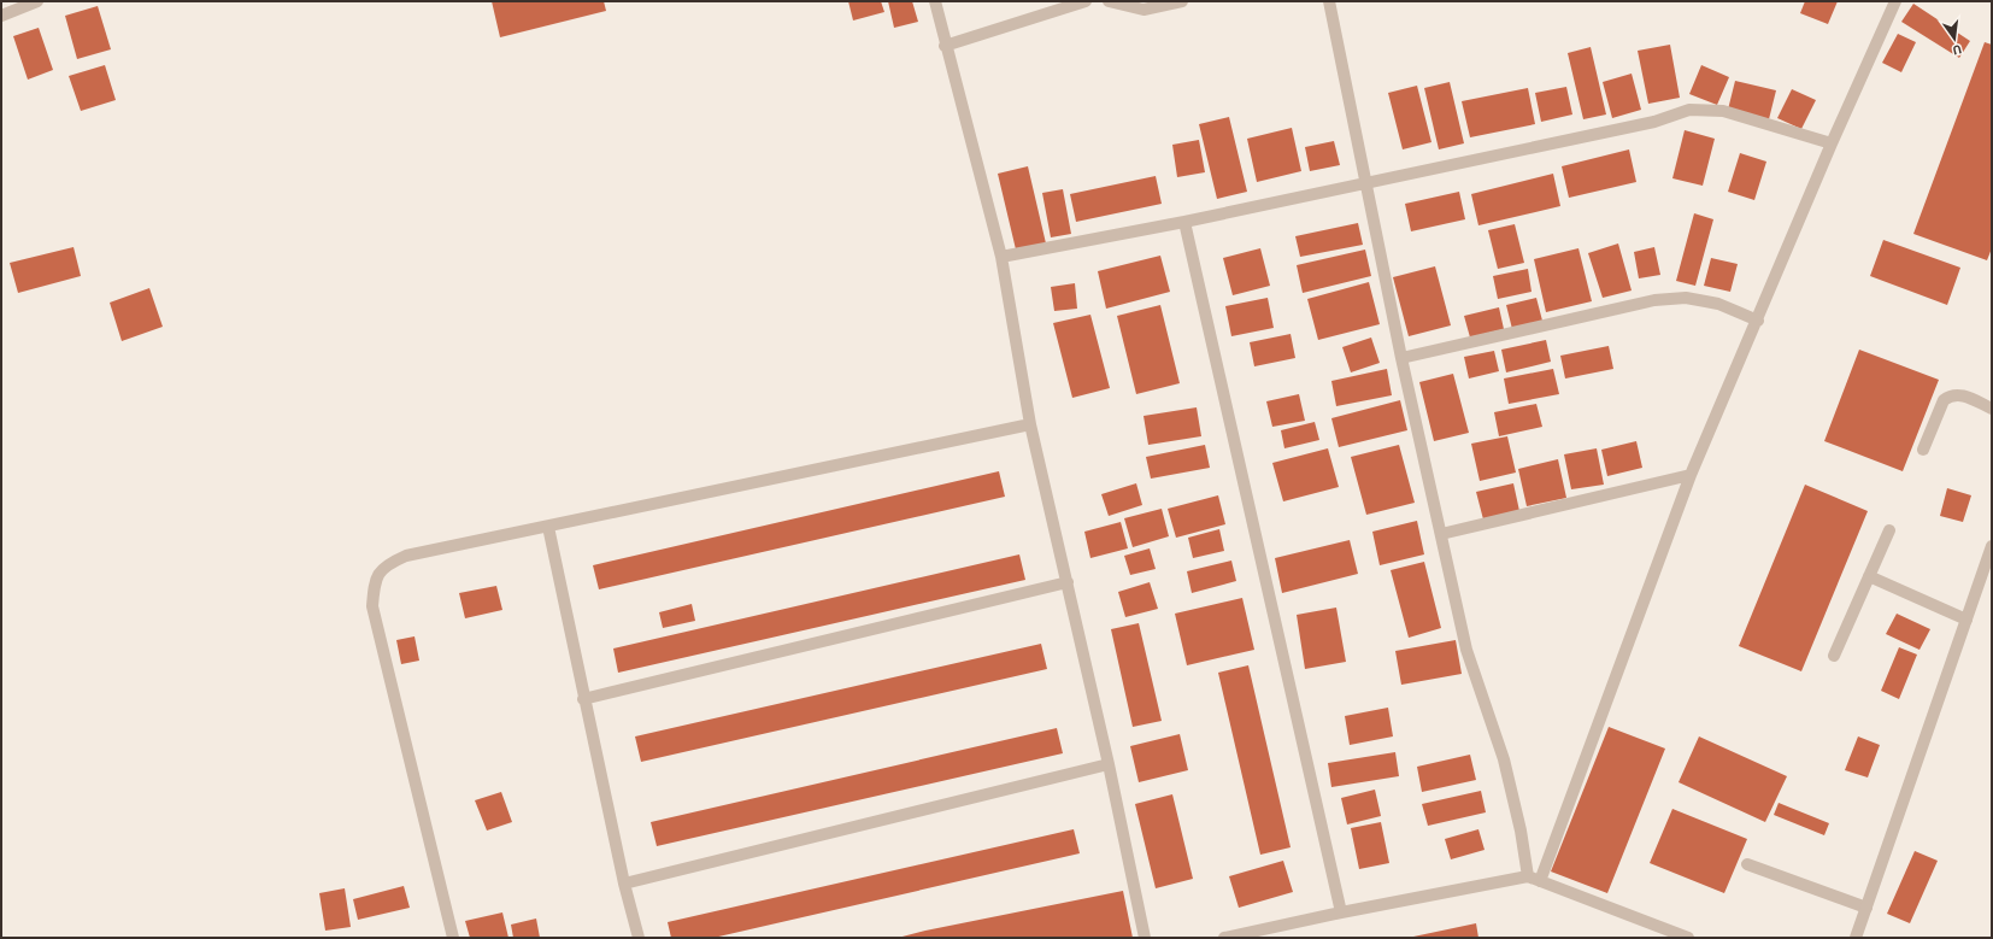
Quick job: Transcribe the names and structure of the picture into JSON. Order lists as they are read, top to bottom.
{
  "north": "bottom"
}
